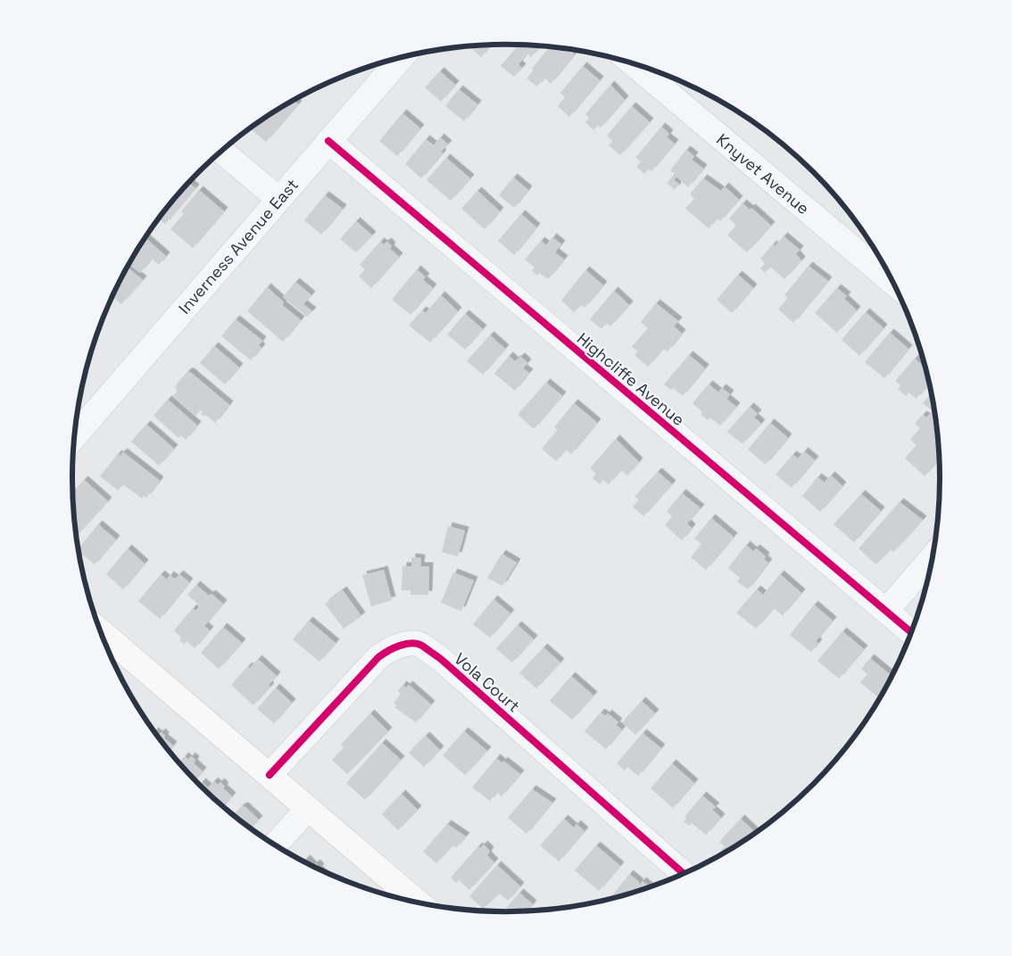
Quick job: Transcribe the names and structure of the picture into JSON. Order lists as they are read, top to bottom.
{
  "streets": {
    "street": [
      "Knyvet Avenue",
      "Inverness Avenue East",
      "Highcliffe Avenue",
      "Vola Court"
    ]
  },
  "crossings": [
    ["Inverness Avenue East", "Highcliffe Avenue"]
  ]
}
